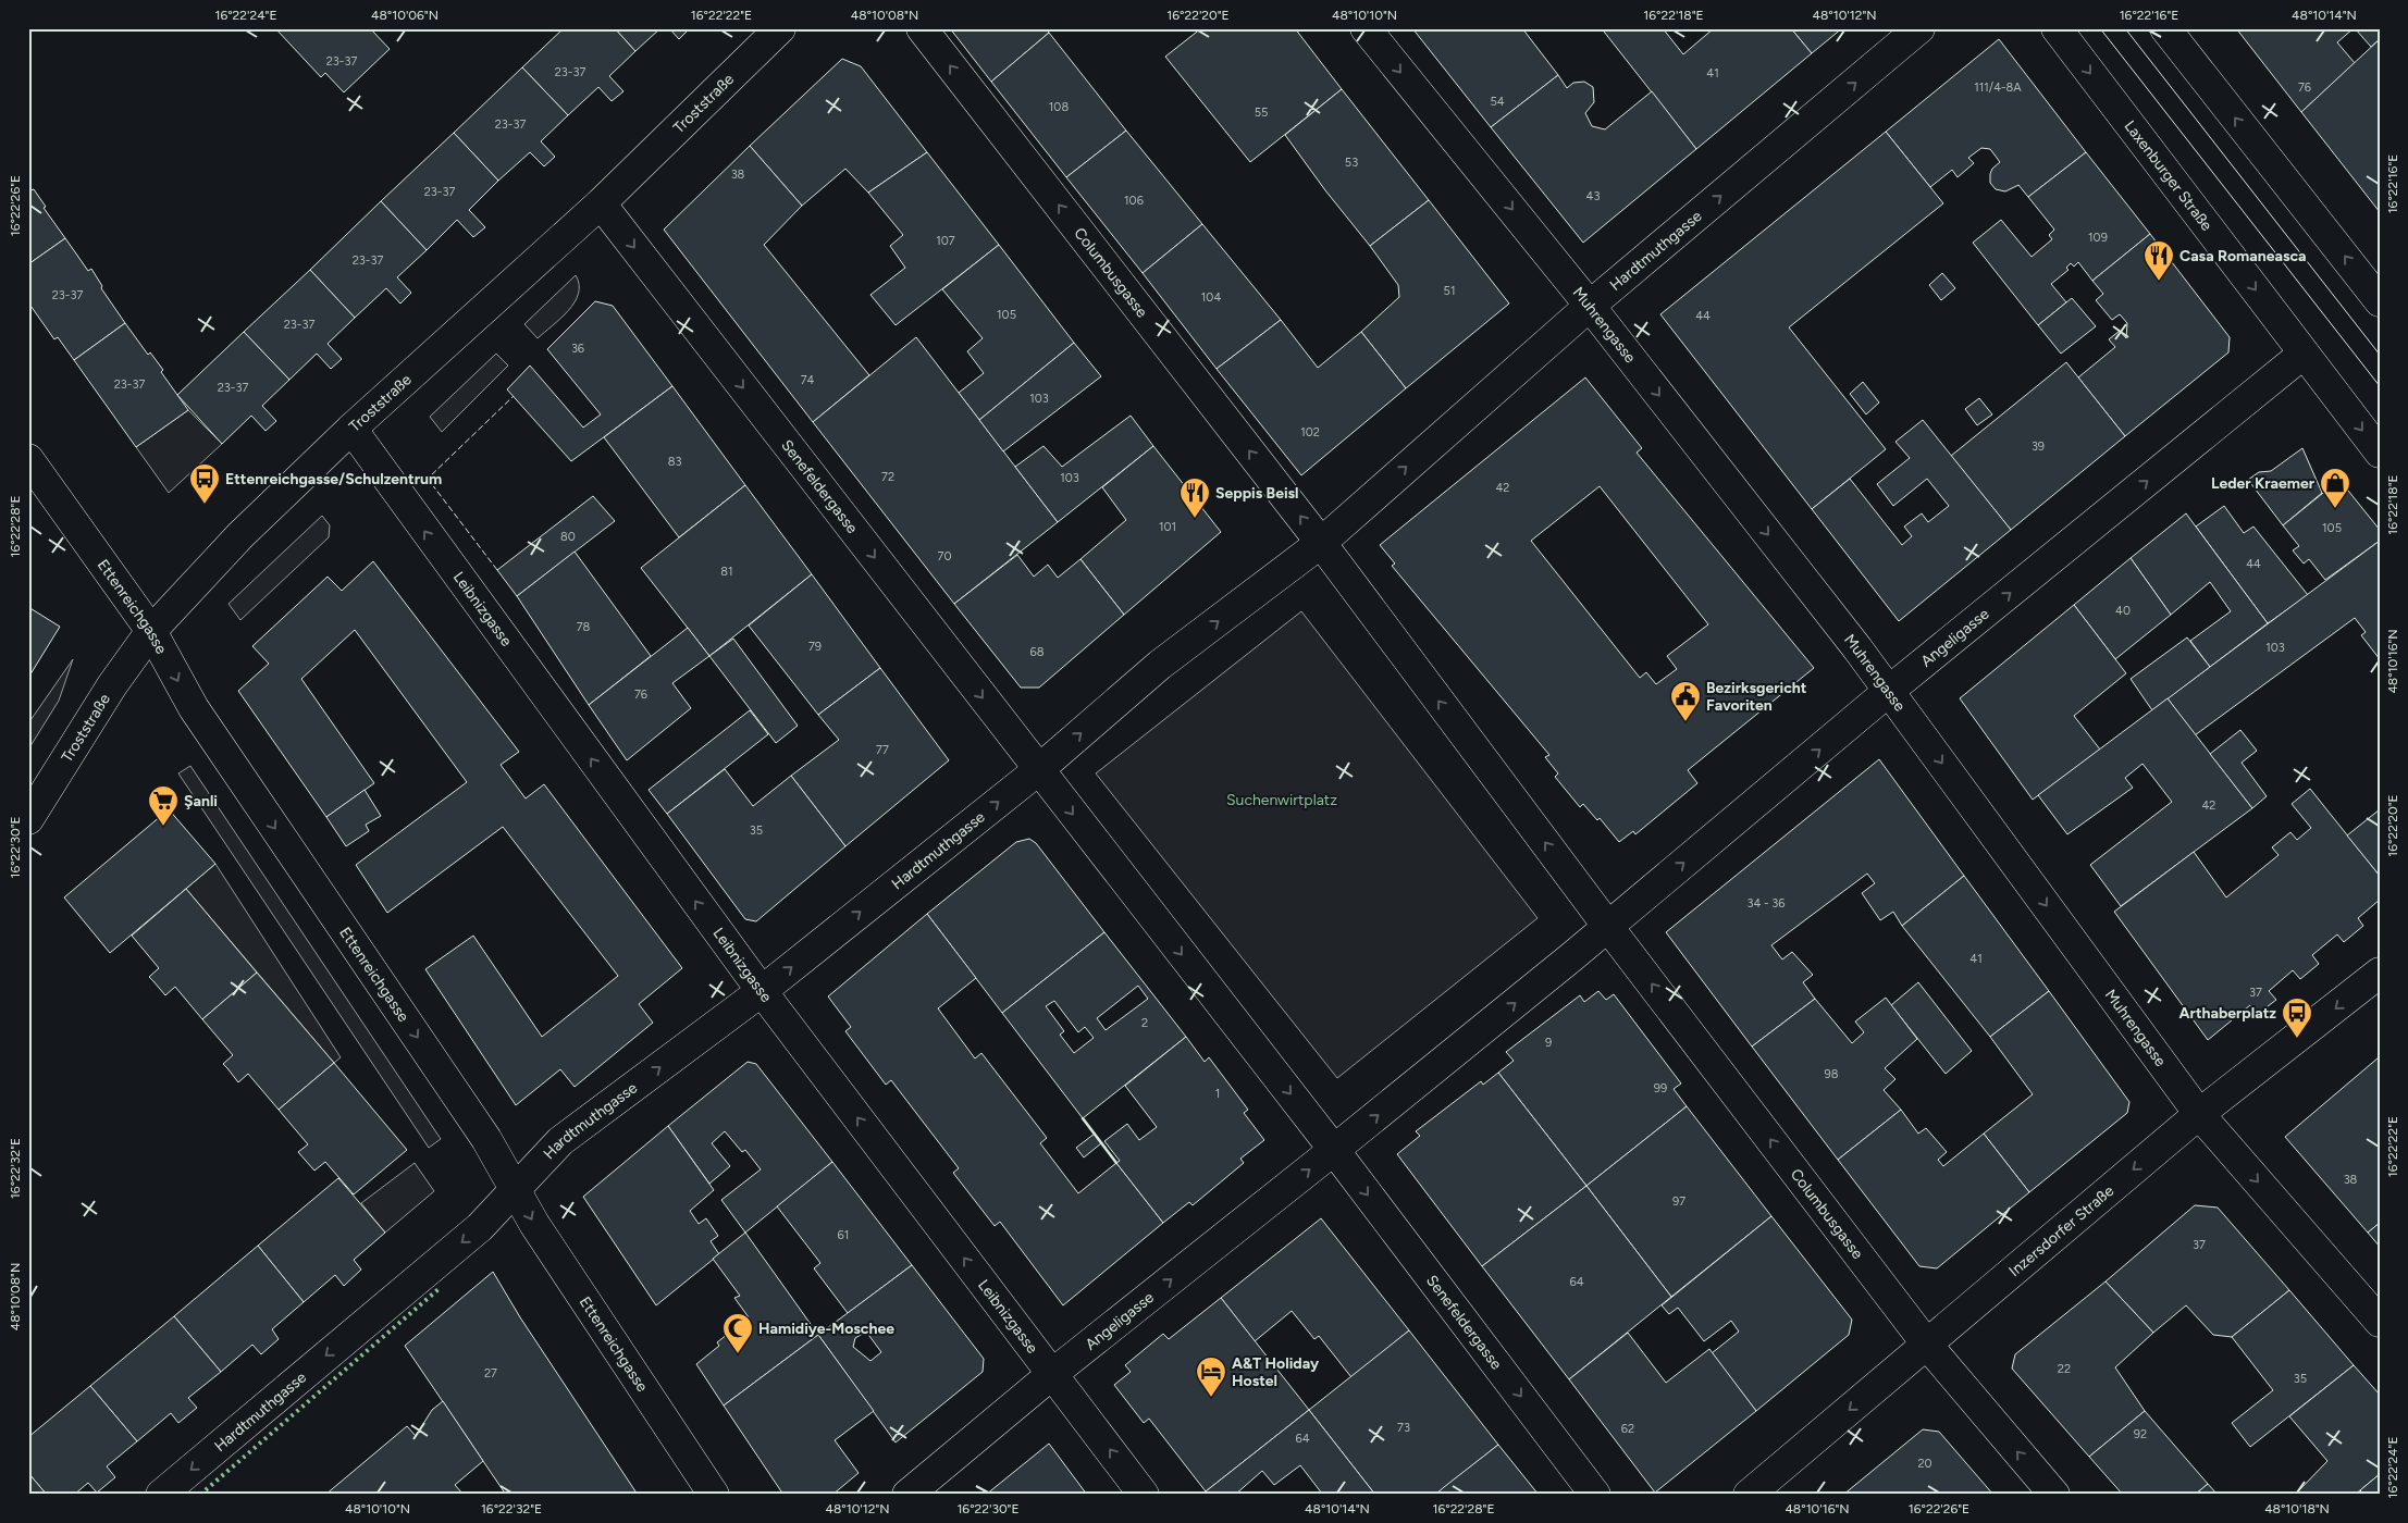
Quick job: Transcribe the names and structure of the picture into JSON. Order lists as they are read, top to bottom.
{
  "streets": {
    "street": [
      "Troststraße",
      "Laxenburger Straße",
      "Hardtmuthgasse",
      "Columbusgasse",
      "Muhrengasse",
      "Senefeldergasse",
      "Ettenreichgasse",
      "Leibnizgasse",
      "Angeligasse",
      "Inzersdorfer Straße"
    ]
  },
  "crossings": [
    ["Troststraße", "Senefeldergasse"],
    ["Troststraße", "Ettenreichgasse"],
    ["Troststraße", "Leibnizgasse"],
    ["Laxenburger Straße", "Angeligasse"],
    ["Hardtmuthgasse", "Columbusgasse"],
    ["Hardtmuthgasse", "Muhrengasse"],
    ["Hardtmuthgasse", "Senefeldergasse"],
    ["Hardtmuthgasse", "Ettenreichgasse"],
    ["Hardtmuthgasse", "Leibnizgasse"],
    ["Columbusgasse", "Angeligasse"],
    ["Columbusgasse", "Inzersdorfer Straße"],
    ["Muhrengasse", "Angeligasse"],
    ["Muhrengasse", "Inzersdorfer Straße"],
    ["Senefeldergasse", "Angeligasse"],
    ["Leibnizgasse", "Angeligasse"]
  ],
  "one_way": [
    "Columbusgasse",
    "Muhrengasse",
    "Senefeldergasse",
    "Ettenreichgasse",
    "Leibnizgasse",
    "Angeligasse",
    "Inzersdorfer Straße"
  ],
  "parks": ["Suchenwirtplatz"],
  "places": {
    "restaurant": ["Casa Romaneasca", "Seppis Beisl"],
    "bus stop": ["Ettenreichgasse/Schulzentrum", "Arthaberplatz"],
    "shop": ["Leder Kraemer"],
    "public building": ["Bezirksgericht Favoriten"],
    "supermarket": ["Şanli"],
    "mosque": ["Hamidiye-Moschee"],
    "hotel": ["A&T Holiday Hostel"]
  },
  "house_numbers": [
    "23-37",
    "23-37",
    "41",
    "111/4-8A",
    "76",
    "54",
    "108",
    "55",
    "23-37",
    "53",
    "38",
    "23-37",
    "43",
    "106",
    "109",
    "107",
    "23-37",
    "51",
    "23-37",
    "104",
    "105",
    "44",
    "23-37",
    "36",
    "74",
    "23-37",
    "23-37",
    "103",
    "102",
    "39",
    "83",
    "72",
    "103",
    "42",
    "101",
    "105",
    "80",
    "70",
    "44",
    "81",
    "40",
    "78",
    "79",
    "103",
    "68",
    "76",
    "77",
    "42",
    "35",
    "34 - 36",
    "41",
    "37",
    "2",
    "9",
    "98",
    "99",
    "1",
    "38",
    "97",
    "61",
    "37",
    "64",
    "22",
    "27",
    "35",
    "73",
    "62",
    "92",
    "64",
    "20"
  ],
  "coordinates": [
    "16°22'24\"E",
    "48°10'06\"N",
    "16°22'22\"E",
    "48°10'08\"N",
    "16°22'20\"E",
    "48°10'10\"N",
    "16°22'18\"E",
    "48°10'12\"N",
    "16°22'16\"E",
    "48°10'14\"N",
    "16°22'26\"E",
    "16°22'28\"E",
    "48°10'16\"N",
    "16°22'30\"E",
    "16°22'32\"E",
    "48°10'18\"N"
  ]
}
